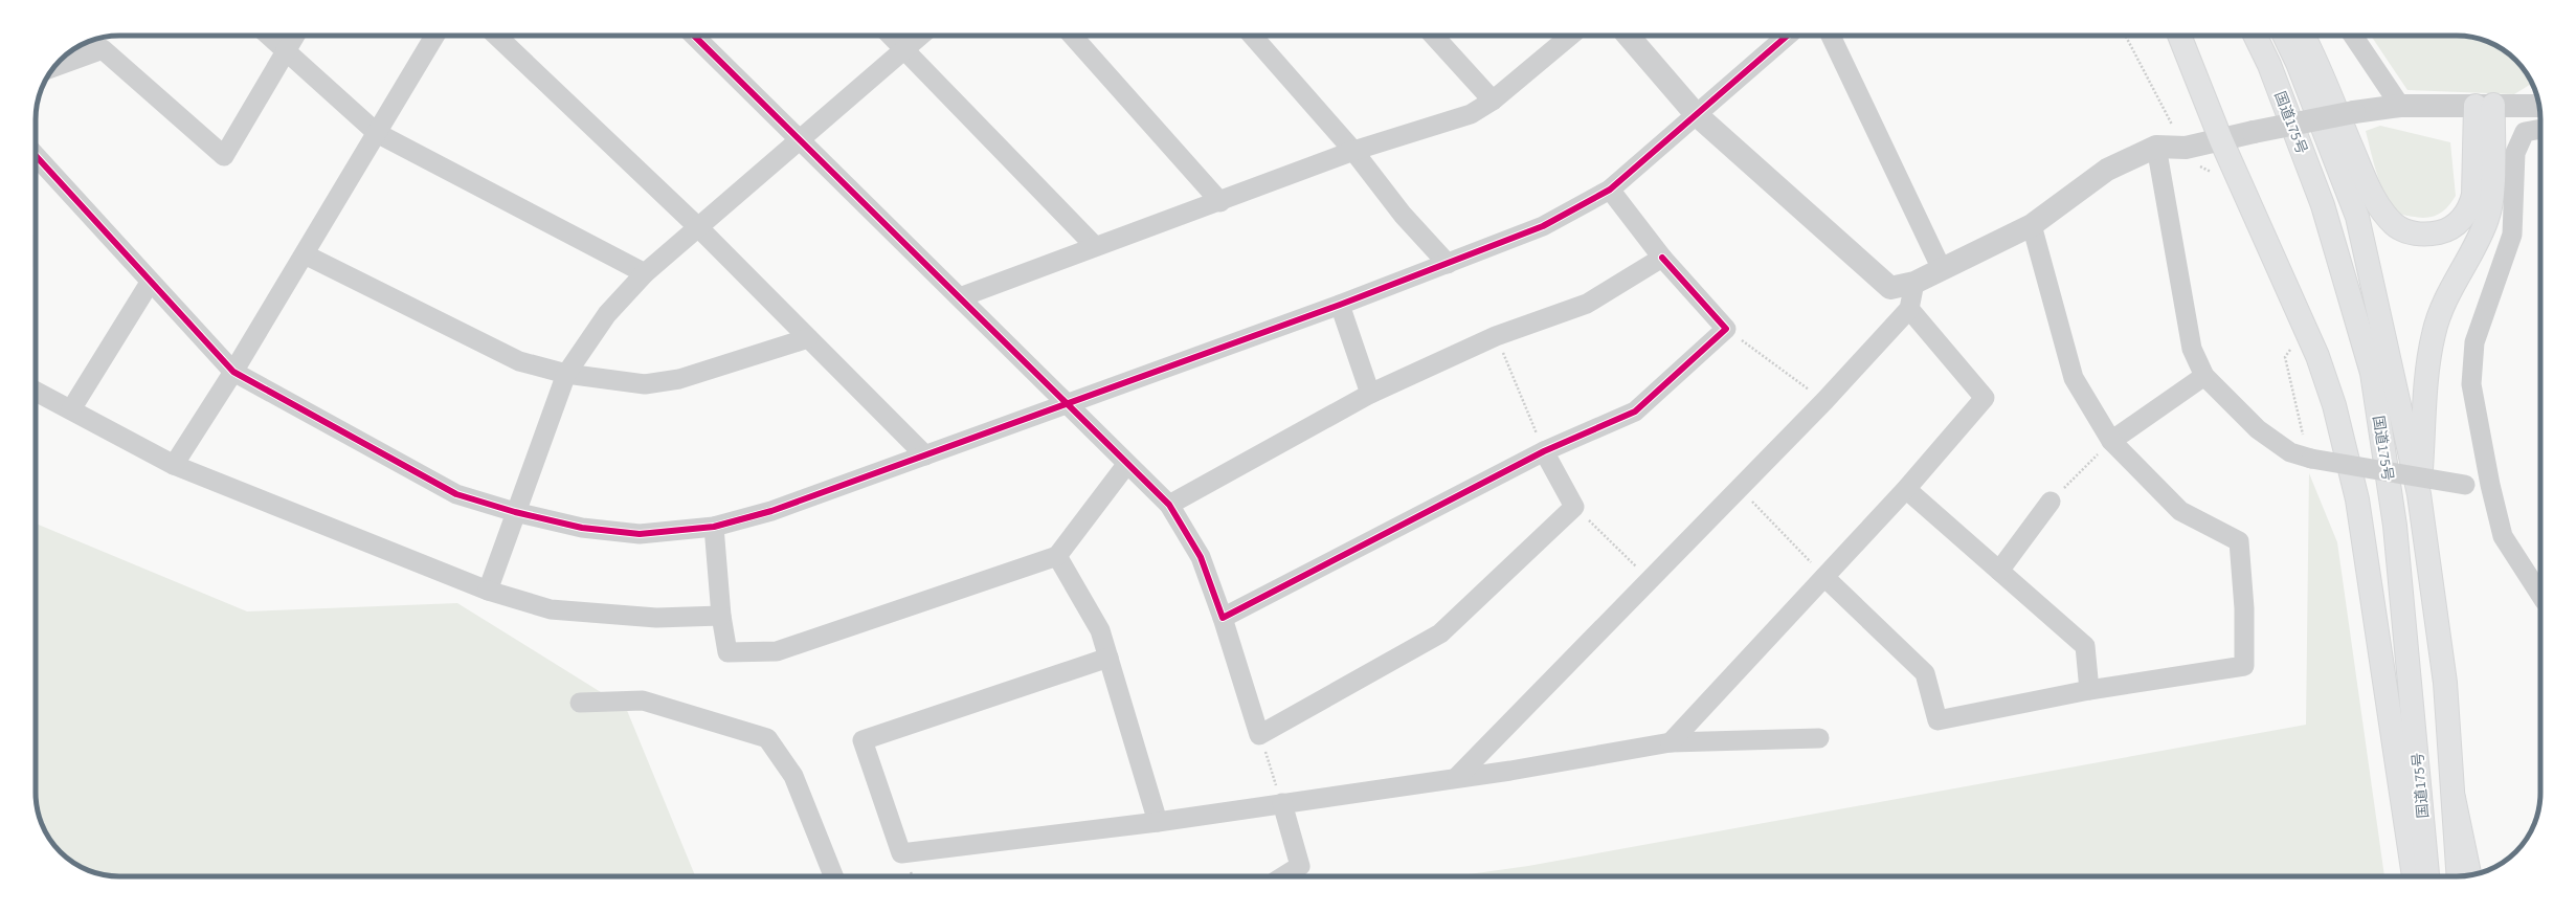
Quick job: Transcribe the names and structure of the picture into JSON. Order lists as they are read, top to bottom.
{
  "streets": {
    "highway": ["国道175号"]
  }
}
